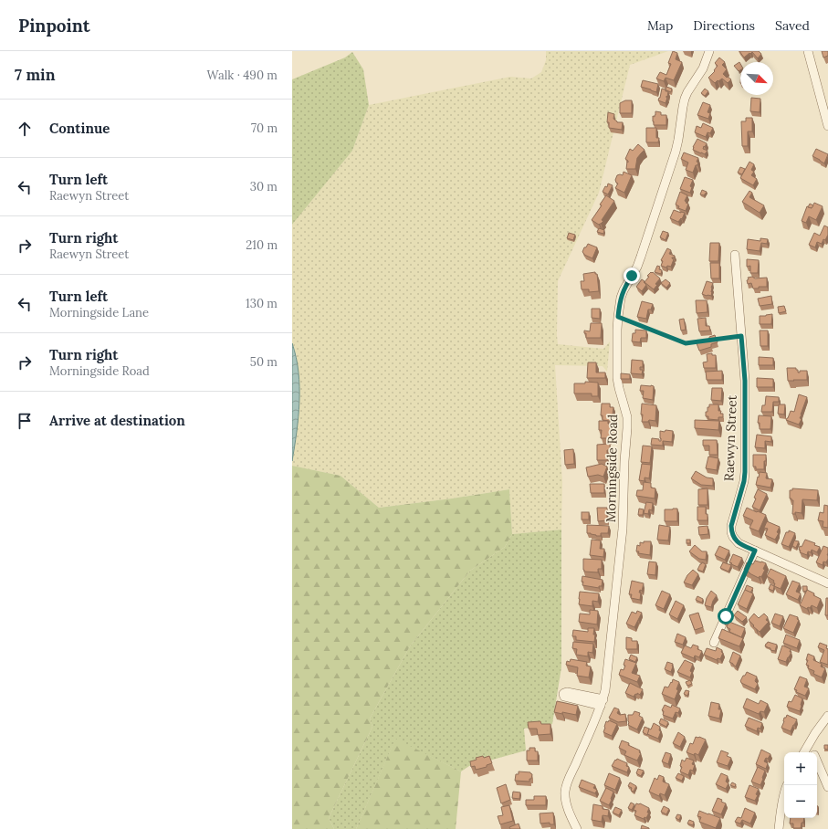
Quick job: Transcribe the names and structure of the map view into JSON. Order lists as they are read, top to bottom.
{
  "streets": {
    "street": ["Raewyn Street", "Morningside Road"]
  },
  "north": "bottom right",
  "page": {
    "header": "Pinpoint",
    "nav": ["Map", "Directions", "Saved"],
    "heading": ["7 min", "Walk · 490 m"],
    "list": [
      ["Continue", "70 m"],
      ["Turn left", "Raewyn Street", "30 m"],
      ["Turn right", "Raewyn Street", "210 m"],
      ["Turn left", "Morningside Lane", "130 m"],
      ["Turn right", "Morningside Road", "50 m"],
      "Arrive at destination"
    ],
    "map_buttons": ["+", "−"]
  }
}
